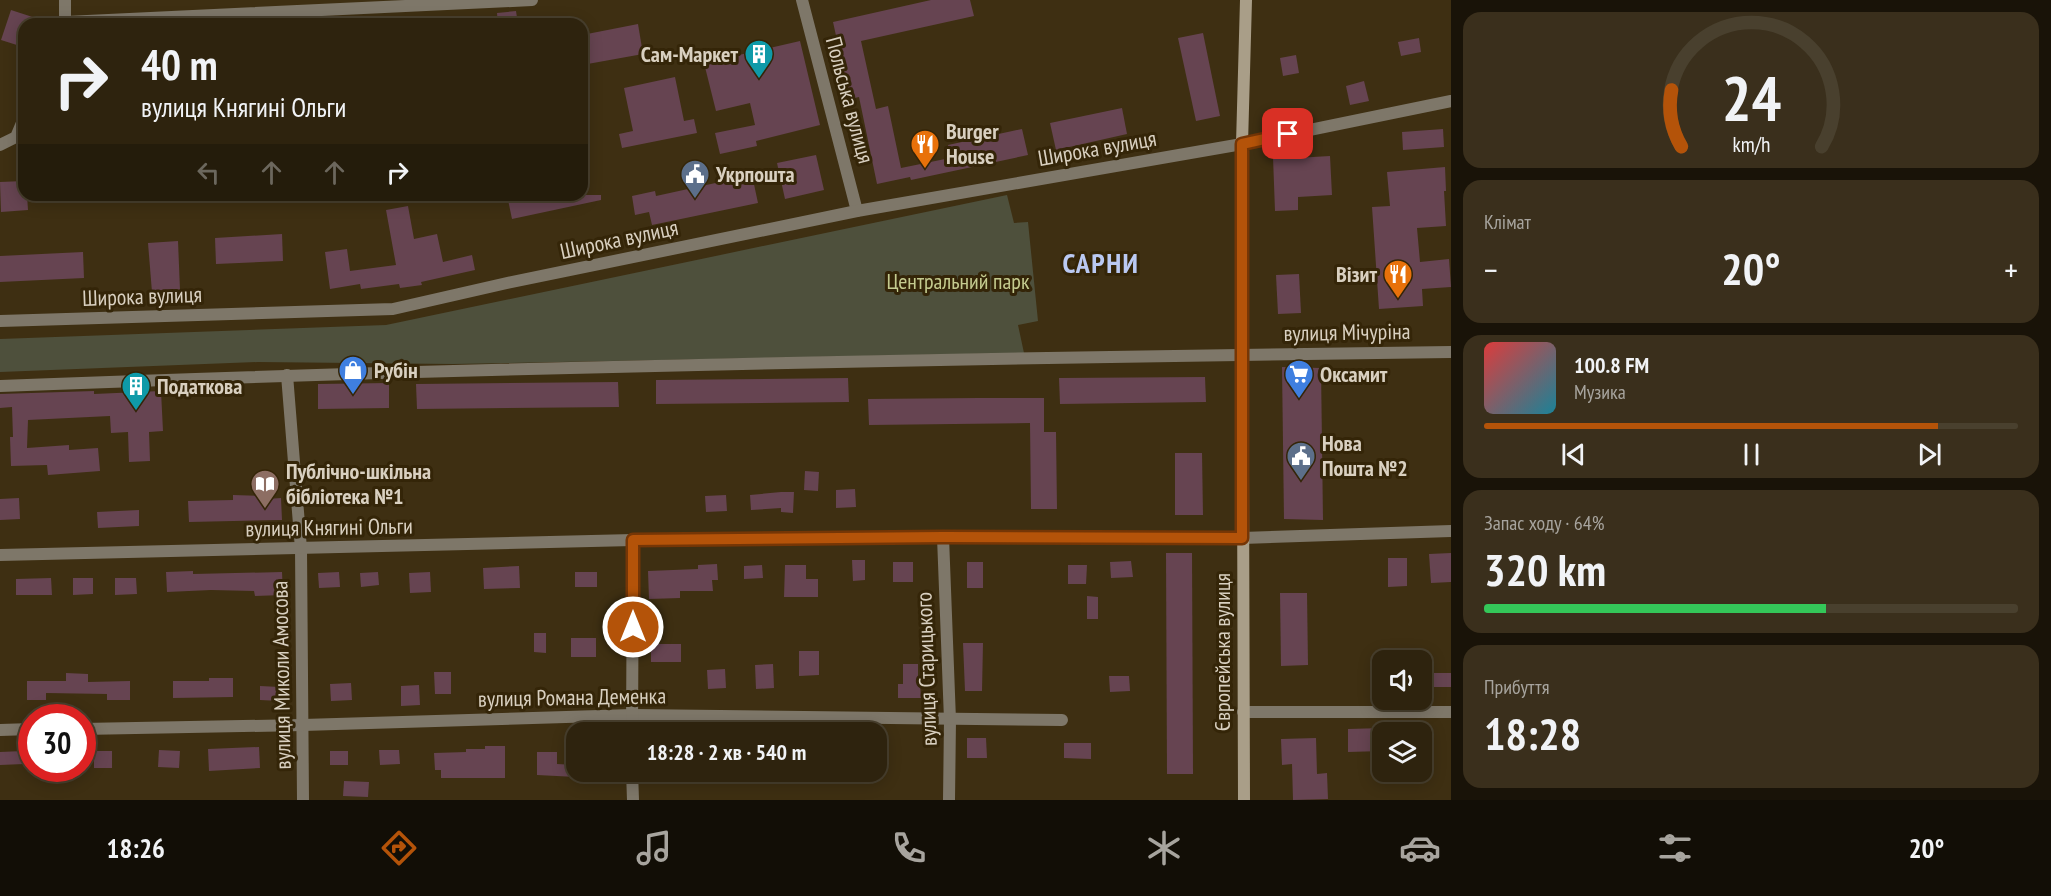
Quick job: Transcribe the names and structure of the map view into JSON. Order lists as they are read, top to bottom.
{
  "streets": {
    "main road": ["Європейська вулиця"],
    "street": [
      "Польська вулиця",
      "Широка вулиця",
      "вулиця Мічуріна",
      "вулиця Княгині Ольги",
      "вулиця Старицького",
      "вулиця Миколи Амосова",
      "вулиця Романа Деменка"
    ]
  },
  "crossings": [
    ["Польська вулиця", "Широка вулиця"],
    ["Широка вулиця", "Європейська вулиця"],
    ["вулиця Мічуріна", "Європейська вулиця"],
    ["вулиця Княгині Ольги", "Європейська вулиця"],
    ["вулиця Княгині Ольги", "вулиця Старицького"],
    ["вулиця Княгині Ольги", "вулиця Миколи Амосова"],
    ["вулиця Старицького", "вулиця Романа Деменка"],
    ["вулиця Миколи Амосова", "вулиця Романа Деменка"]
  ],
  "districts": ["САРНИ"],
  "parks": ["Центральний парк"],
  "places": {
    "building": ["Сам-Маркет", "Податкова"],
    "restaurant": ["Burger House", "Візит"],
    "public building": ["Укрпошта", "Нова Пошта №2"],
    "shop": ["Рубін"],
    "supermarket": ["Оксамит"],
    "library": ["Публічно-шкільна бібліотека №1"]
  },
  "page": {
    "turn": ["40 m", "вулиця Княгині Ольги"],
    "tile": [
      "Клімат",
      ["Запас ходу · 64%", "320 km"],
      ["Прибуття", "18:28"]
    ],
    "heat": ["−", "20°", "+"],
    "song": ["100.8 FM", "Музика"],
    "limit": "30",
    "trip": "18:28 · 2 хв · 540 m",
    "tabs": ["18:26", "20°"],
    "gauge": ["24", "km/h"]
  }
}
